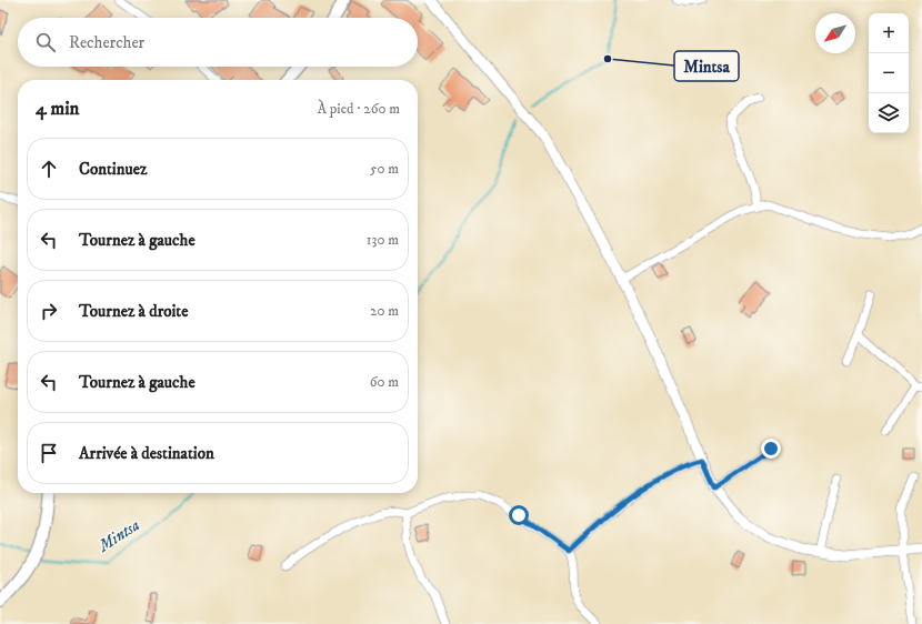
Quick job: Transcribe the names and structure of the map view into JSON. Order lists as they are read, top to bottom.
{
  "water": ["Mintsa"],
  "places": ["Mintsa"],
  "north": "bottom left",
  "page": {
    "map_buttons": ["+", "−"],
    "search": "Rechercher",
    "heading": ["4 min", "À pied · 260 m"],
    "list": [
      ["Continuez", "50 m"],
      ["Tournez à gauche", "130 m"],
      ["Tournez à droite", "20 m"],
      ["Tournez à gauche", "60 m"],
      "Arrivée à destination"
    ]
  }
}
